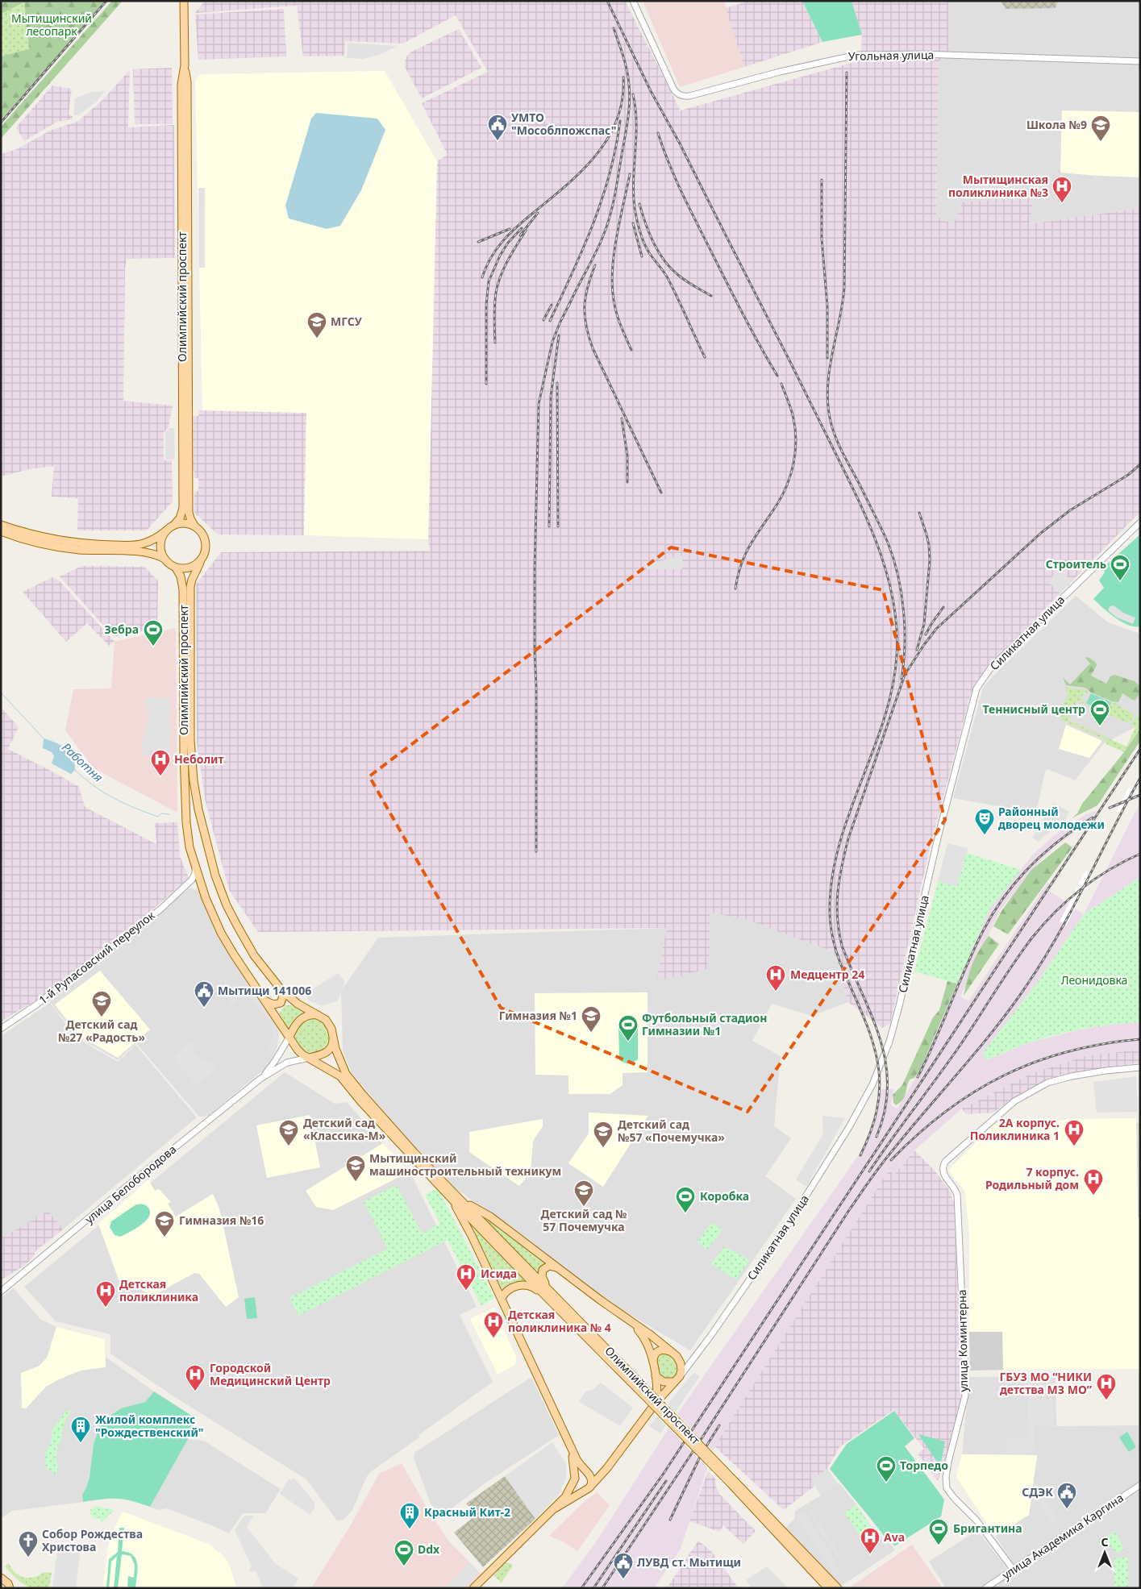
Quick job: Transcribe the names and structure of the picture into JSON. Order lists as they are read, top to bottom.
{
  "streets": {
    "main road": ["Олимпийский проспект"],
    "street": [
      "Угольная улица",
      "Силикатная улица",
      "1-й Рупасовский переулок",
      "улица Белобородова",
      "улица Коминтерна",
      "улица Академика Каргина"
    ]
  },
  "crossings": [
    ["Олимпийский проспект", "1-й Рупасовский переулок"],
    ["улица Коминтерна", "улица Академика Каргина"]
  ],
  "water": ["Работня"],
  "parks": ["Мытищинский лесопарк", "Леонидовка"],
  "places": {
    "public building": [
      "УМТО \"Мособлпожспас\"",
      "Мытищи 141006",
      "СДЭК",
      "ЛУВД ст. Мытищи"
    ],
    "school or university": [
      "Школа №9",
      "МГСУ",
      "Детский сад №27 «Радость»",
      "Гимназия №1",
      "Детский сад «Классика-М»",
      "Детский сад №57 «Почемучка»",
      "Мытищинский машиностроительный техникум",
      "Детский сад № 57 Почемучка",
      "Гимназия №16"
    ],
    "hospital": [
      "Мытищинская поликлиника №3",
      "Неболит",
      "Медцентр 24",
      "2А корпус. Поликлиника 1",
      "7 корпус. Родильный дом",
      "Исида",
      "Детская поликлиника",
      "Детская поликлиника № 4",
      "Городской Медицинский Центр",
      "ГБУЗ МО “НИКИ детства МЗ МО”",
      "Ava"
    ],
    "sports": [
      "Строитель",
      "Зебра",
      "Теннисный центр",
      "Футбольный стадион Гимназии №1",
      "Коробка",
      "Торпедо",
      "Бригантина",
      "Ddx"
    ],
    "theatre": ["Районный дворец молодежи"],
    "building": ["Жилой комплекс \"Рождественский\"", "Красный Кит-2"],
    "church": ["Собор Рождества Христова"]
  },
  "north": "top"
}
